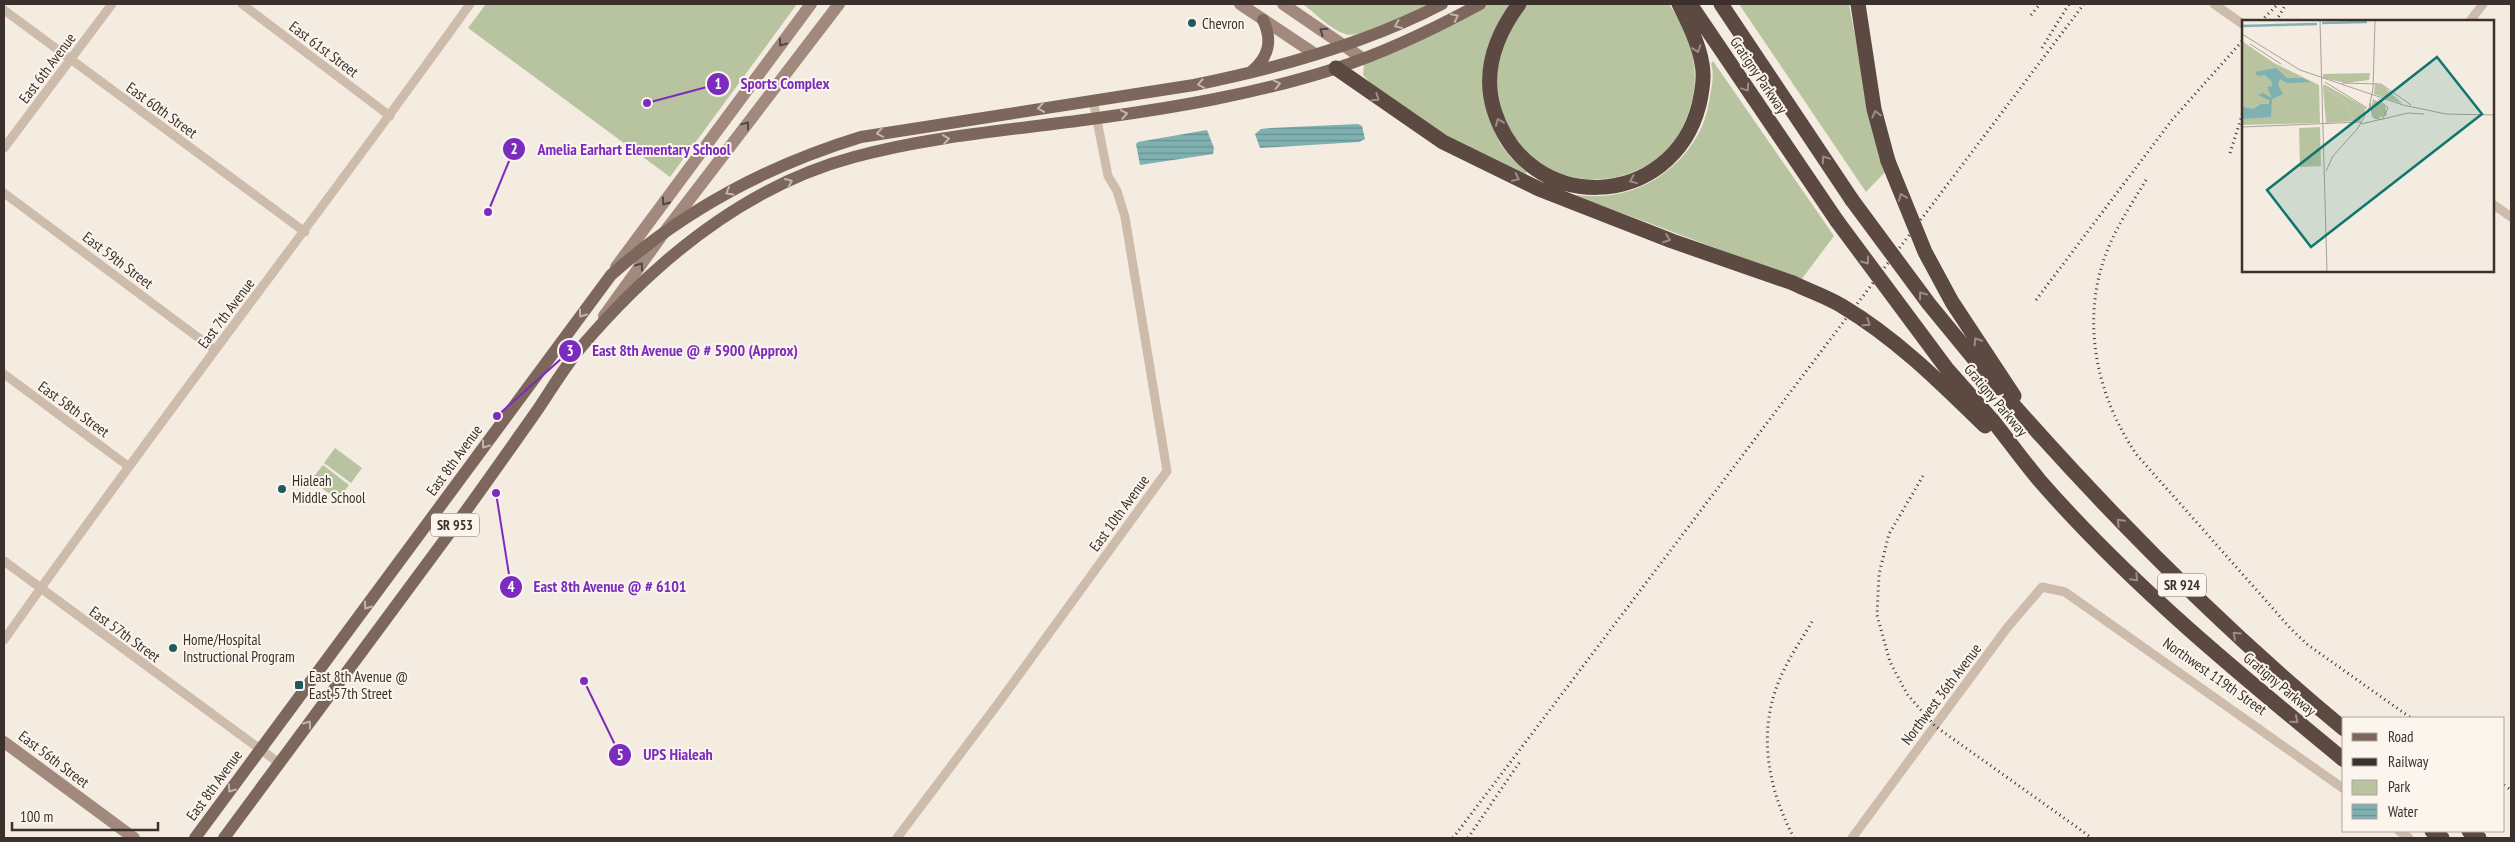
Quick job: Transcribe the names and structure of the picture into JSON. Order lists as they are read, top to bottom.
{
  "streets": {
    "highway": ["Gratigny Parkway", "SR 924"],
    "main road": ["East 8th Avenue", "SR 953", "East 56th Street"],
    "street": [
      "East 61st Street",
      "East 6th Avenue",
      "East 60th Street",
      "East 59th Street",
      "East 7th Avenue",
      "East 58th Street",
      "East 10th Avenue",
      "East 57th Street",
      "Northwest 119th Street",
      "Northwest 36th Avenue"
    ]
  },
  "crossings": [
    ["East 61st Street", "East 7th Avenue"],
    ["East 6th Avenue", "East 60th Street"],
    ["East 60th Street", "East 7th Avenue"],
    ["East 59th Street", "East 7th Avenue"],
    ["East 7th Avenue", "East 58th Street"],
    ["East 7th Avenue", "East 57th Street"],
    ["East 8th Avenue", "East 57th Street"],
    ["SR 953", "East 57th Street"],
    ["Northwest 119th Street", "Northwest 36th Avenue"]
  ],
  "places": {
    "other": [
      "Chevron",
      "Sports Complex",
      "Amelia Earhart Elementary School",
      "East 8th Avenue @ # 5900 (Approx)",
      "Hialeah Middle School",
      "East 8th Avenue @ # 6101",
      "Home/Hospital Instructional Program",
      "UPS Hialeah"
    ],
    "transit": ["East 8th Avenue @ East 57th Street"]
  },
  "legend": [
    "Road",
    "Railway",
    "Park",
    "Water"
  ],
  "scale_bar": "100 m"
}
